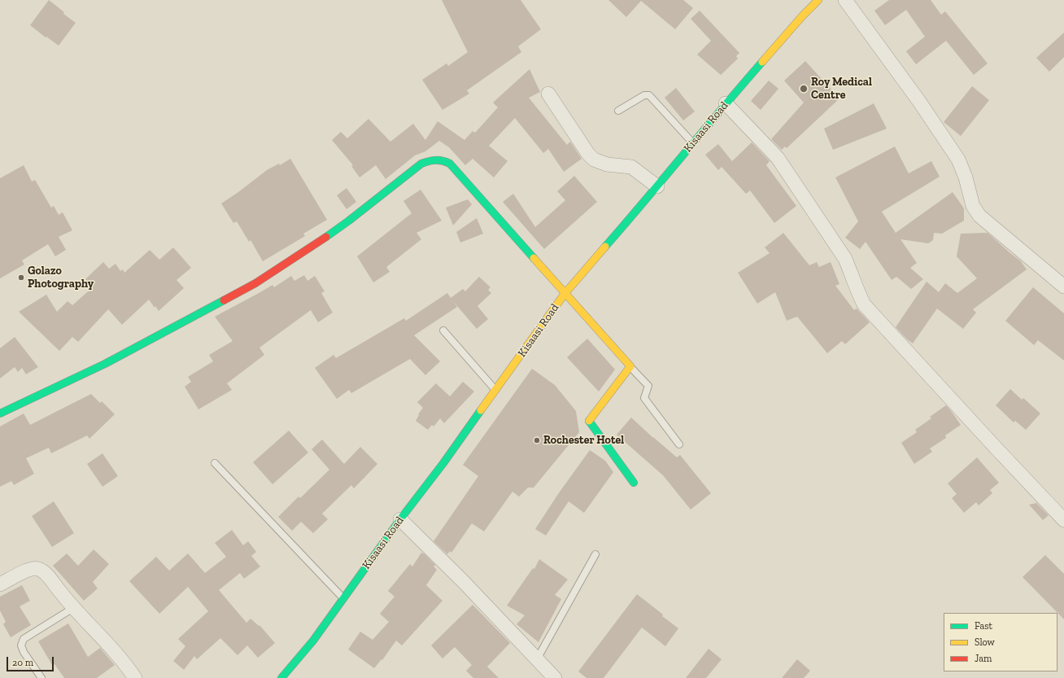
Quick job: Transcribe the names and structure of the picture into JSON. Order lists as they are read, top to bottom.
{
  "streets": {
    "street": ["Kisaasi Road"]
  },
  "places": ["Roy Medical Centre", "Golazo Photography", "Rochester Hotel"],
  "legend": ["Fast", "Slow", "Jam"],
  "scale_bar": "20 m"
}
